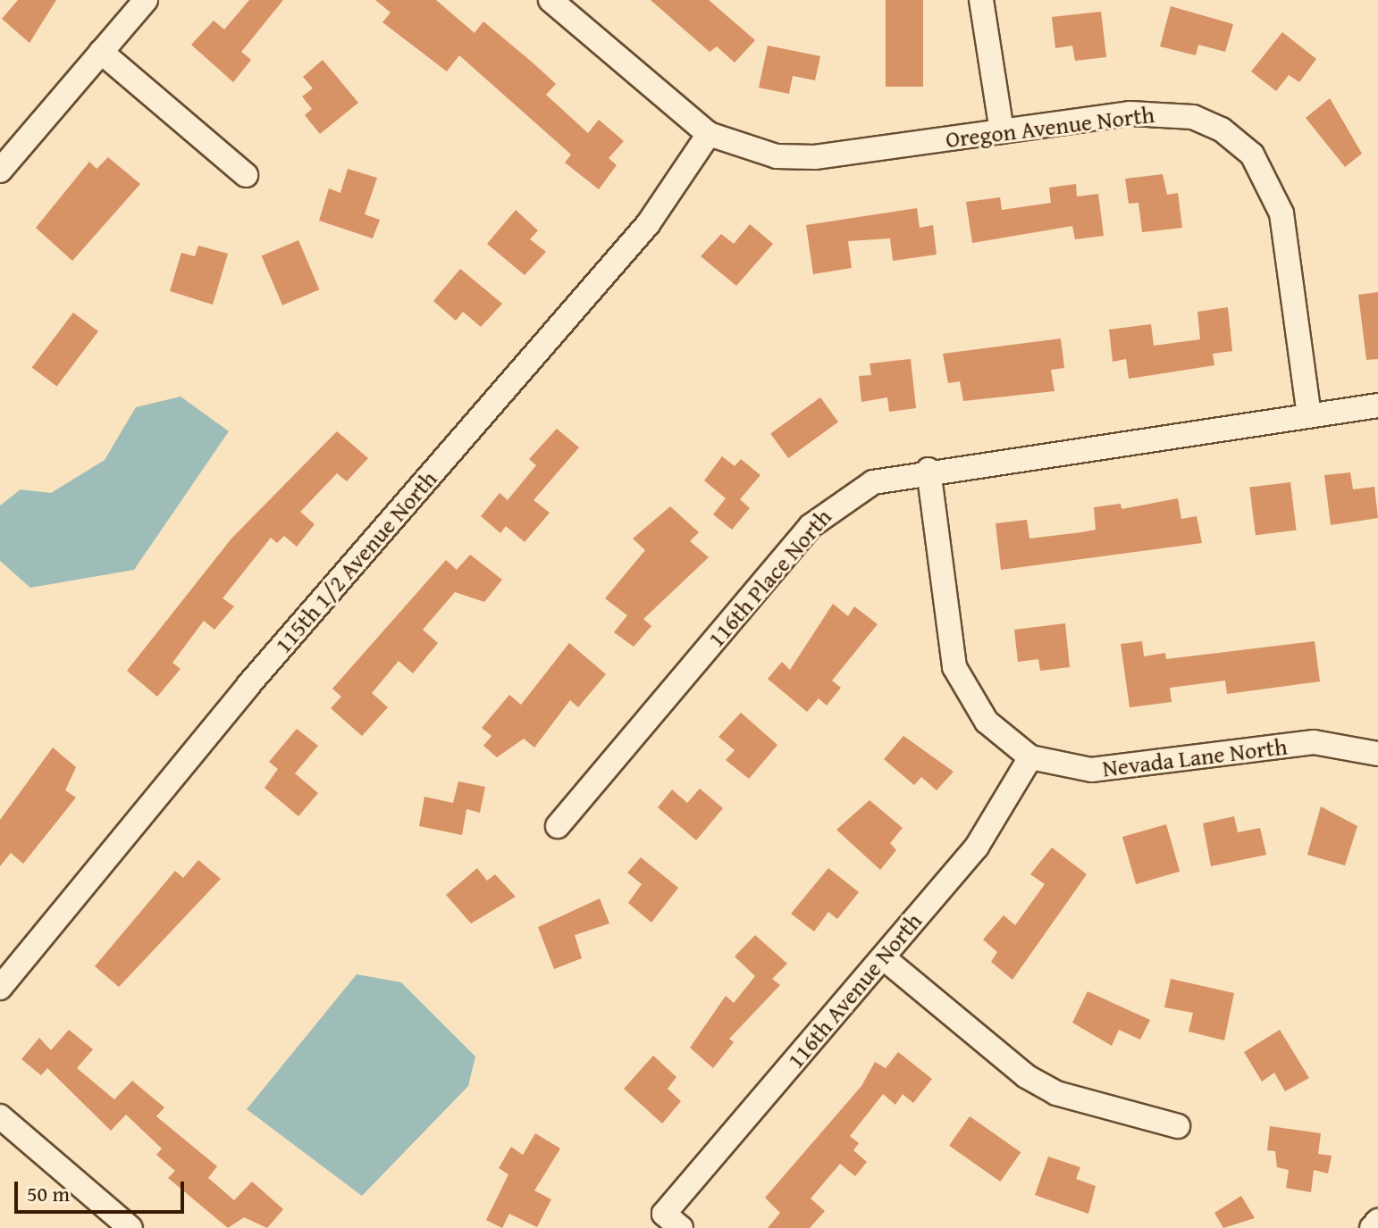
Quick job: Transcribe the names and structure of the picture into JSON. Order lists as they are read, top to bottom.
{
  "streets": {
    "street": [
      "Oregon Avenue North",
      "115th 1/2 Avenue North",
      "116th Place North",
      "Nevada Lane North",
      "116th Avenue North"
    ]
  },
  "crossings": [
    ["Oregon Avenue North", "115th 1/2 Avenue North"],
    ["Oregon Avenue North", "116th Place North"],
    ["116th Place North", "Nevada Lane North"],
    ["Nevada Lane North", "116th Avenue North"]
  ],
  "scale_bar": "50 m"
}
